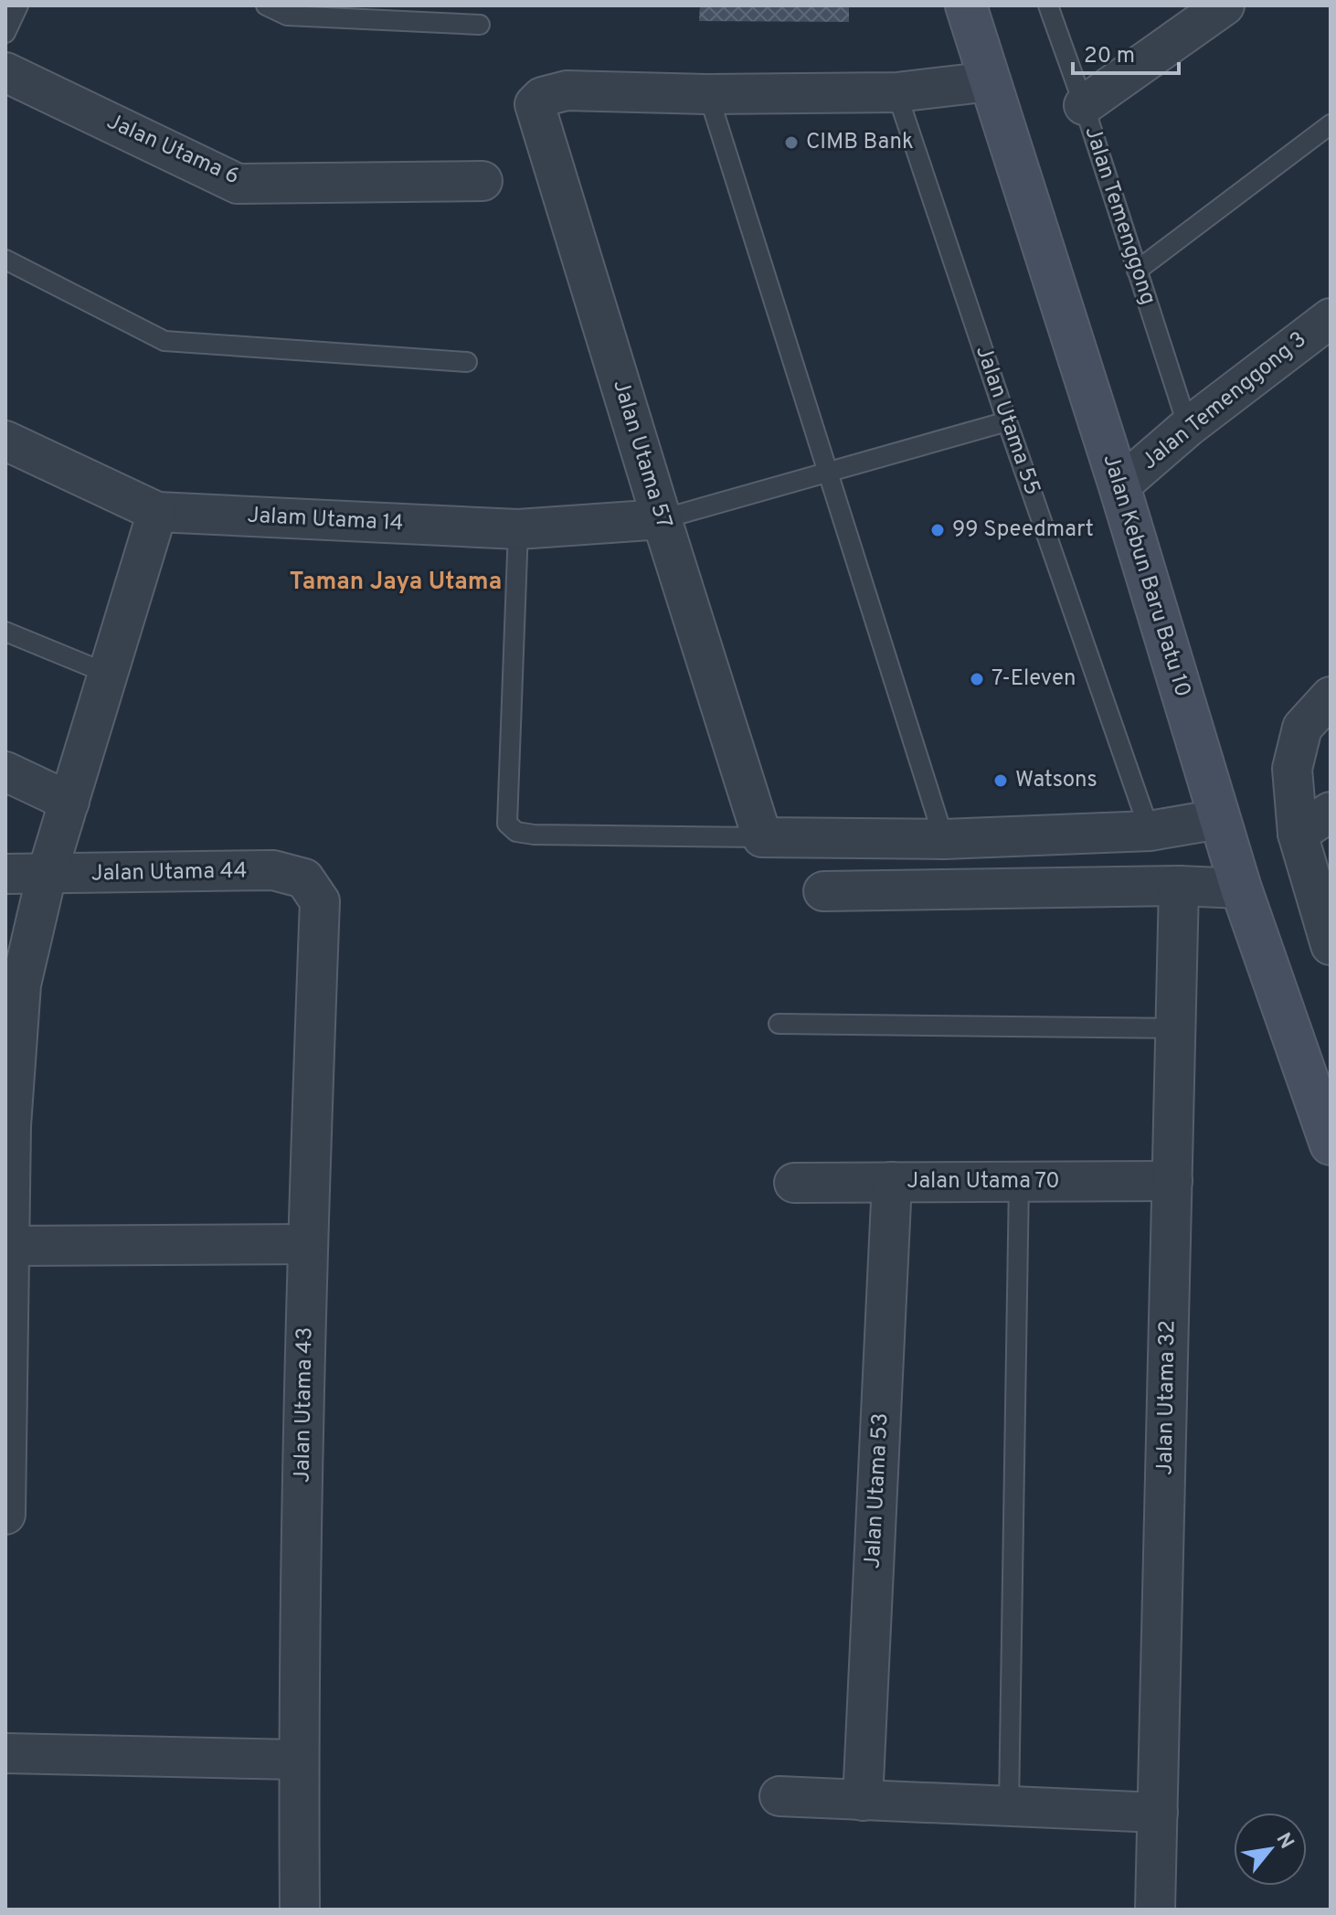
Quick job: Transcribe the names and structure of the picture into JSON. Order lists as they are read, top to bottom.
{
  "streets": {
    "street": [
      "Jalan Utama 6",
      "Jalan Temenggong 3",
      "Jalan Utama 57",
      "Jalam Utama 14",
      "Jalan Kebun Baru Batu 10",
      "Jalan Utama 44",
      "Jalan Utama 70",
      "Jalan Utama 32",
      "Jalan Utama 43",
      "Jalan Utama 53"
    ],
    "lane": ["Jalan Temenggong", "Jalan Utama 55"]
  },
  "crossings": [
    ["Jalan Temenggong", "Jalan Temenggong 3"],
    ["Jalan Temenggong 3", "Jalan Kebun Baru Batu 10"],
    ["Jalan Utama 57", "Jalam Utama 14"],
    ["Jalan Utama 44", "Jalan Utama 43"],
    ["Jalan Utama 70", "Jalan Utama 32"],
    ["Jalan Utama 70", "Jalan Utama 53"]
  ],
  "districts": ["Taman Jaya Utama"],
  "places": [
    "CIMB Bank",
    "99 Speedmart",
    "7-Eleven",
    "Watsons"
  ],
  "scale_bar": "20 m",
  "north": "top right"
}
